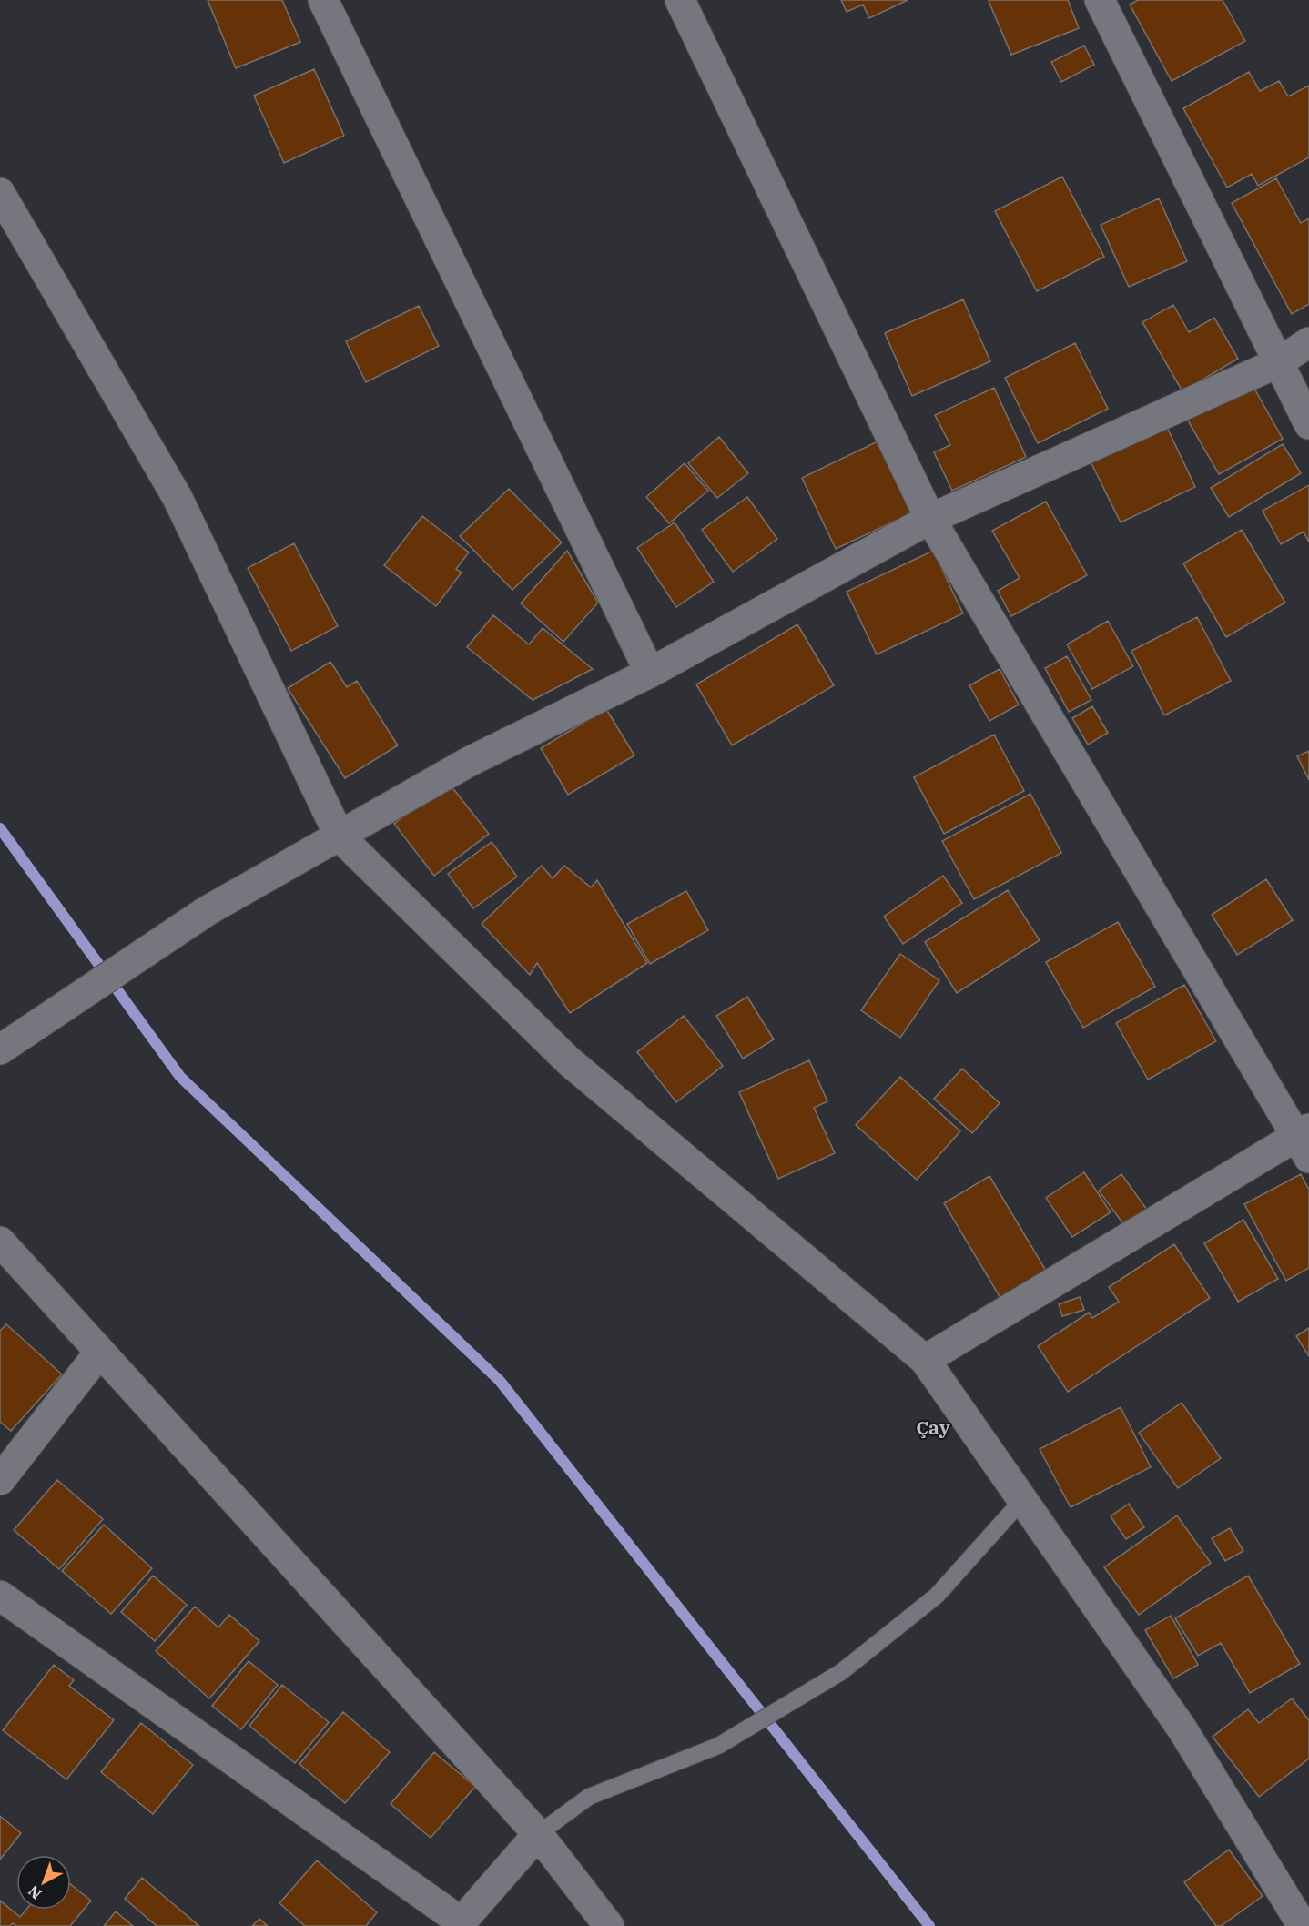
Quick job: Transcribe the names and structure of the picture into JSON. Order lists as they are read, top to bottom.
{
  "districts": ["Çay"],
  "north": "bottom left"
}
